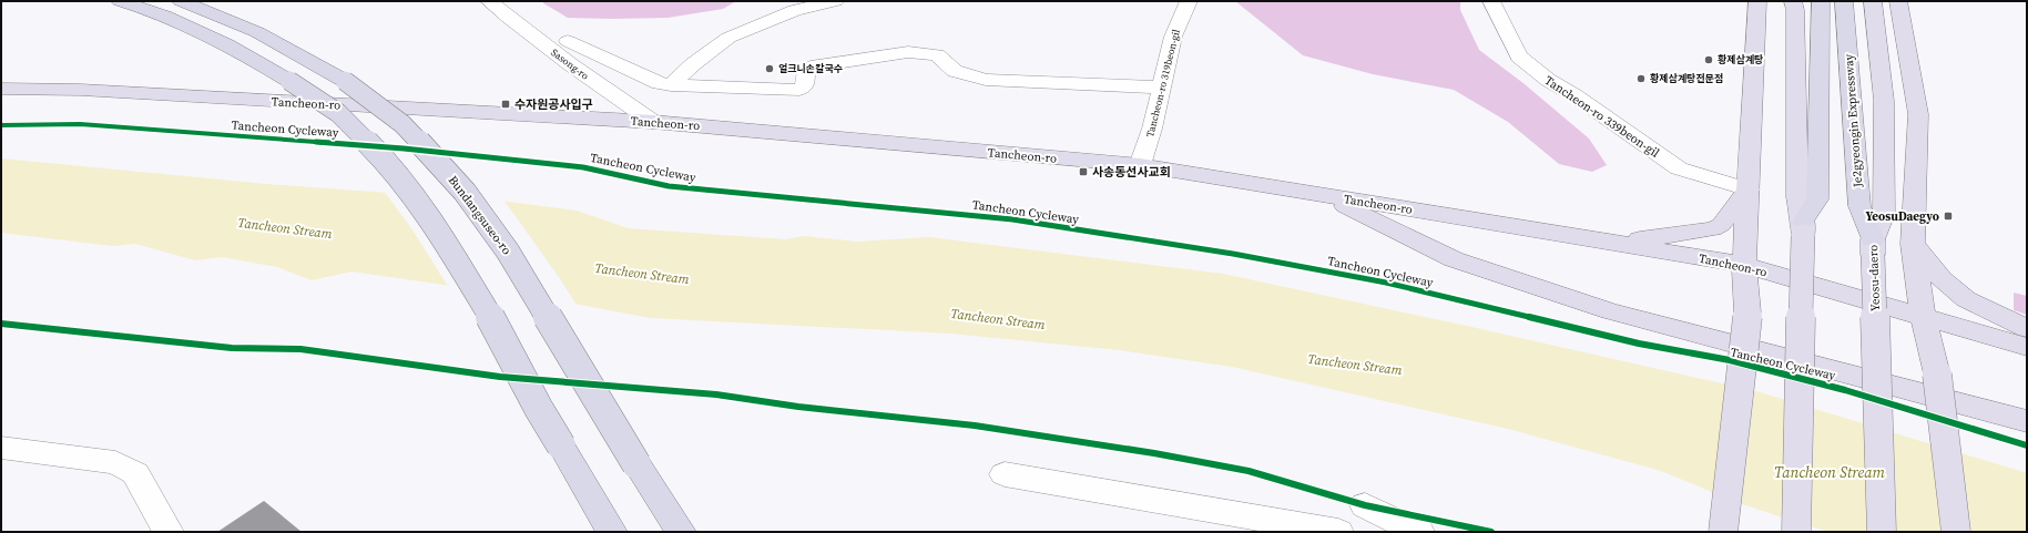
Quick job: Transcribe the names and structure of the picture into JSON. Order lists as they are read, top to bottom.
{
  "streets": {
    "highway": ["Je2gyeongin Expressway", "Bundangsuseo-ro"],
    "main road": ["Tancheon-ro", "Yeosu-daero"],
    "street": ["Sasong-ro", "Tancheon-ro 319beon-gil", "Tancheon-ro 339beon-gil"],
    "cycle path": ["Tancheon Cycleway"]
  },
  "crossings": [
    ["Sasong-ro", "Tancheon-ro"],
    ["Tancheon-ro 319beon-gil", "Tancheon-ro"],
    ["Je2gyeongin Expressway", "Yeosu-daero"]
  ],
  "water": ["Tancheon Stream"],
  "places": {
    "other": ["황제삼계탕", "얼크니손칼국수", "황제삼계탕전문점"],
    "transit": ["수자원공사입구", "사송동선사교회", "YeosuDaegyo"]
  }
}
